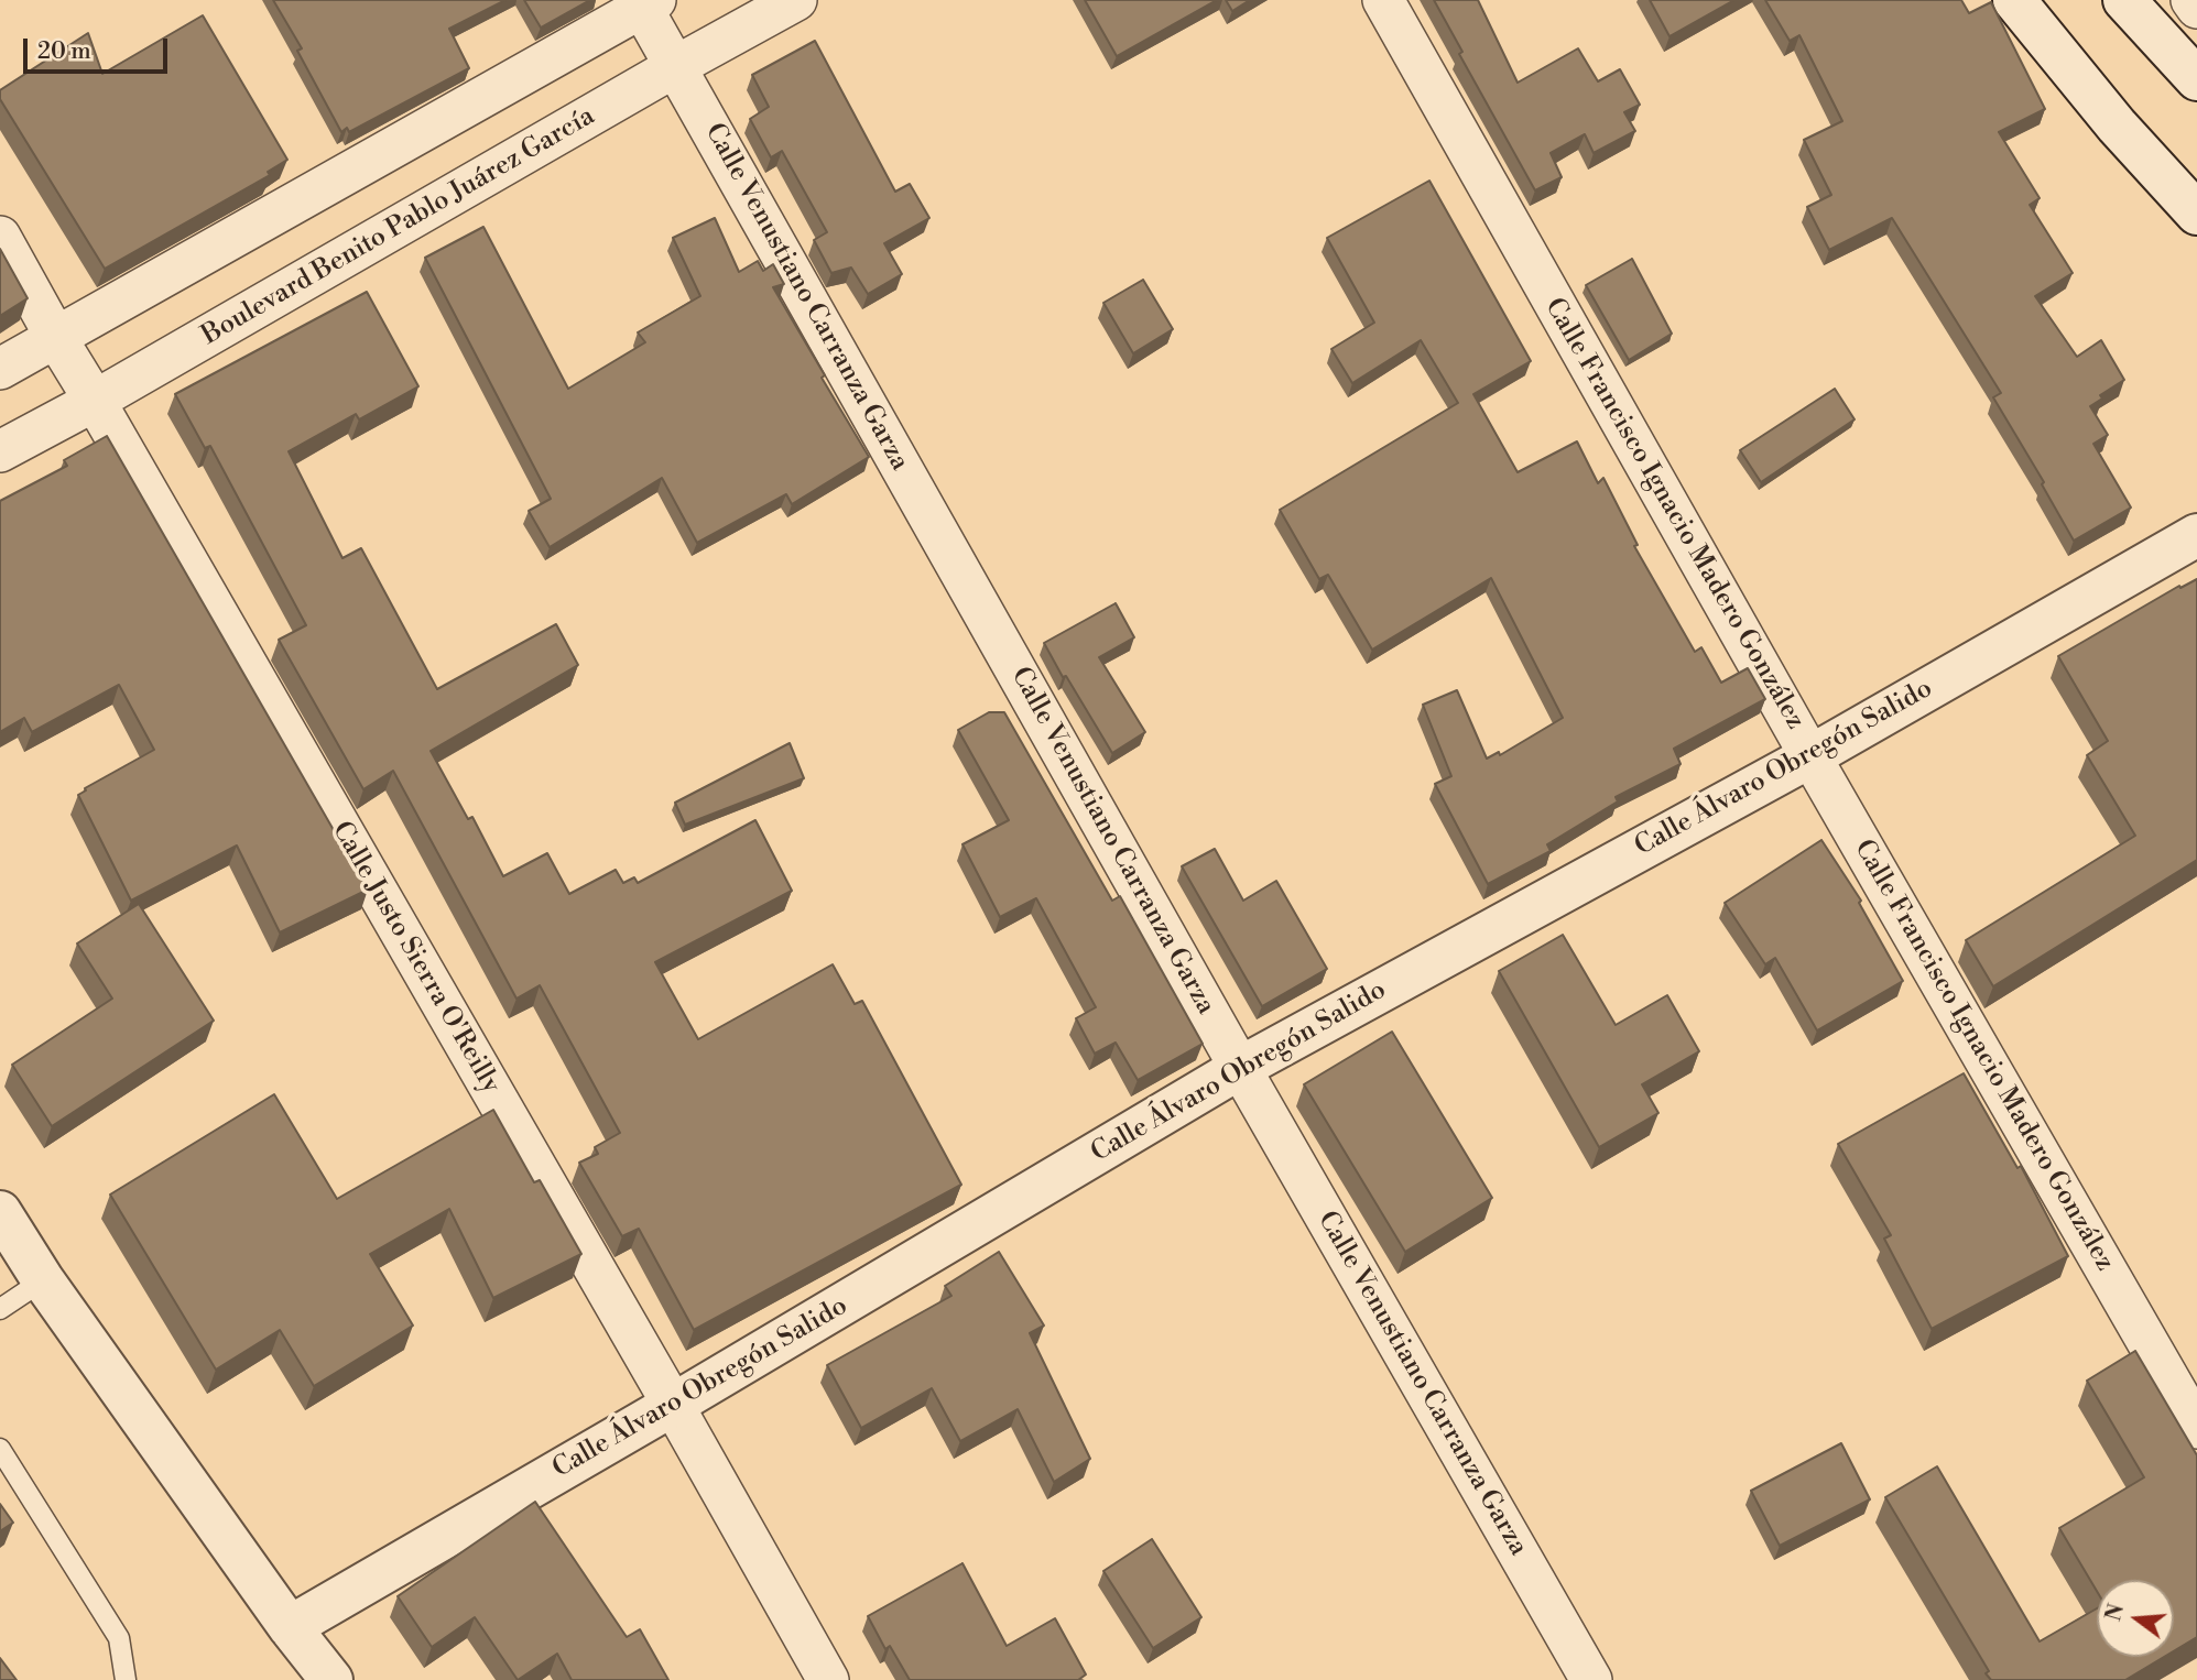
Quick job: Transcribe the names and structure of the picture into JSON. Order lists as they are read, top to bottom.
{
  "streets": {
    "street": [
      "Boulevard Benito Pablo Juárez García",
      "Calle Venustiano Carranza Garza",
      "Calle Francisco Ignacio Madero González",
      "Calle Álvaro Obregón Salido",
      "Calle Justo Sierra O'Reilly"
    ]
  },
  "crossings": [
    ["Boulevard Benito Pablo Juárez García", "Calle Venustiano Carranza Garza"],
    ["Boulevard Benito Pablo Juárez García", "Calle Justo Sierra O'Reilly"],
    ["Calle Venustiano Carranza Garza", "Calle Álvaro Obregón Salido"],
    ["Calle Francisco Ignacio Madero González", "Calle Álvaro Obregón Salido"],
    ["Calle Álvaro Obregón Salido", "Calle Justo Sierra O'Reilly"]
  ],
  "scale_bar": "20 m",
  "north": "left"
}
